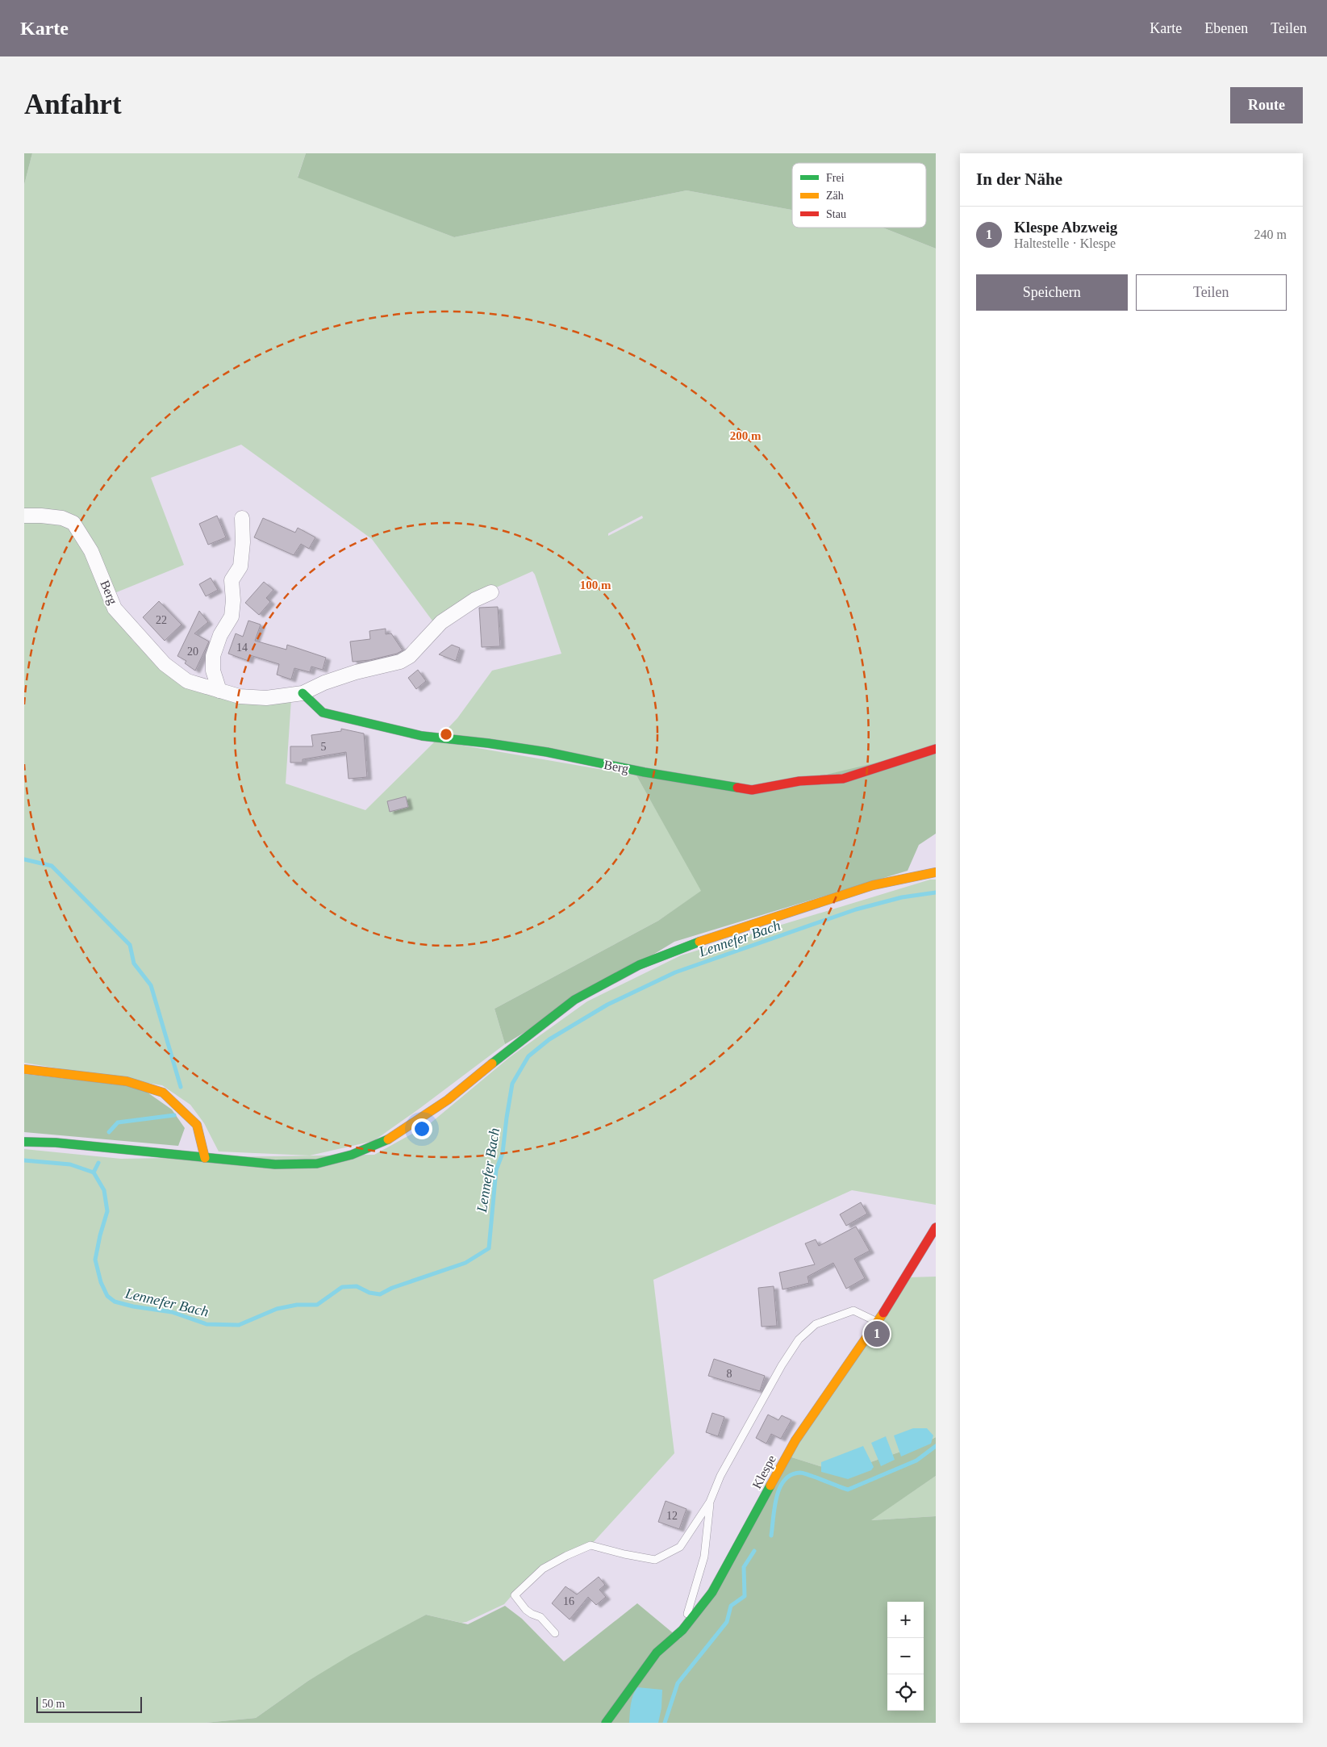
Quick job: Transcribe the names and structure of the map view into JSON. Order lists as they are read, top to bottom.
{
  "streets": {
    "street": ["Berg", "Klespe"]
  },
  "water": ["Lennefer Bach"],
  "house_numbers": [
    "22",
    "14",
    "20",
    "5",
    "8",
    "12",
    "16"
  ],
  "legend": ["Frei", "Zäh", "Stau"],
  "scale_bar": "50 m",
  "page": {
    "header": "Karte",
    "nav": ["Karte", "Ebenen", "Teilen"],
    "buttons": [
      "Route",
      ["Speichern", "Teilen"]
    ],
    "title": "Anfahrt",
    "heading": "In der Nähe",
    "list": [
      {
        "mark": "1",
        "name": "Klespe Abzweig",
        "note": "Haltestelle · Klespe",
        "value": "240 m"
      }
    ],
    "pins": "1",
    "map_buttons": ["+", "−"],
    "scale": "50 m"
  },
  "rings": ["200 m", "100 m"]
}
